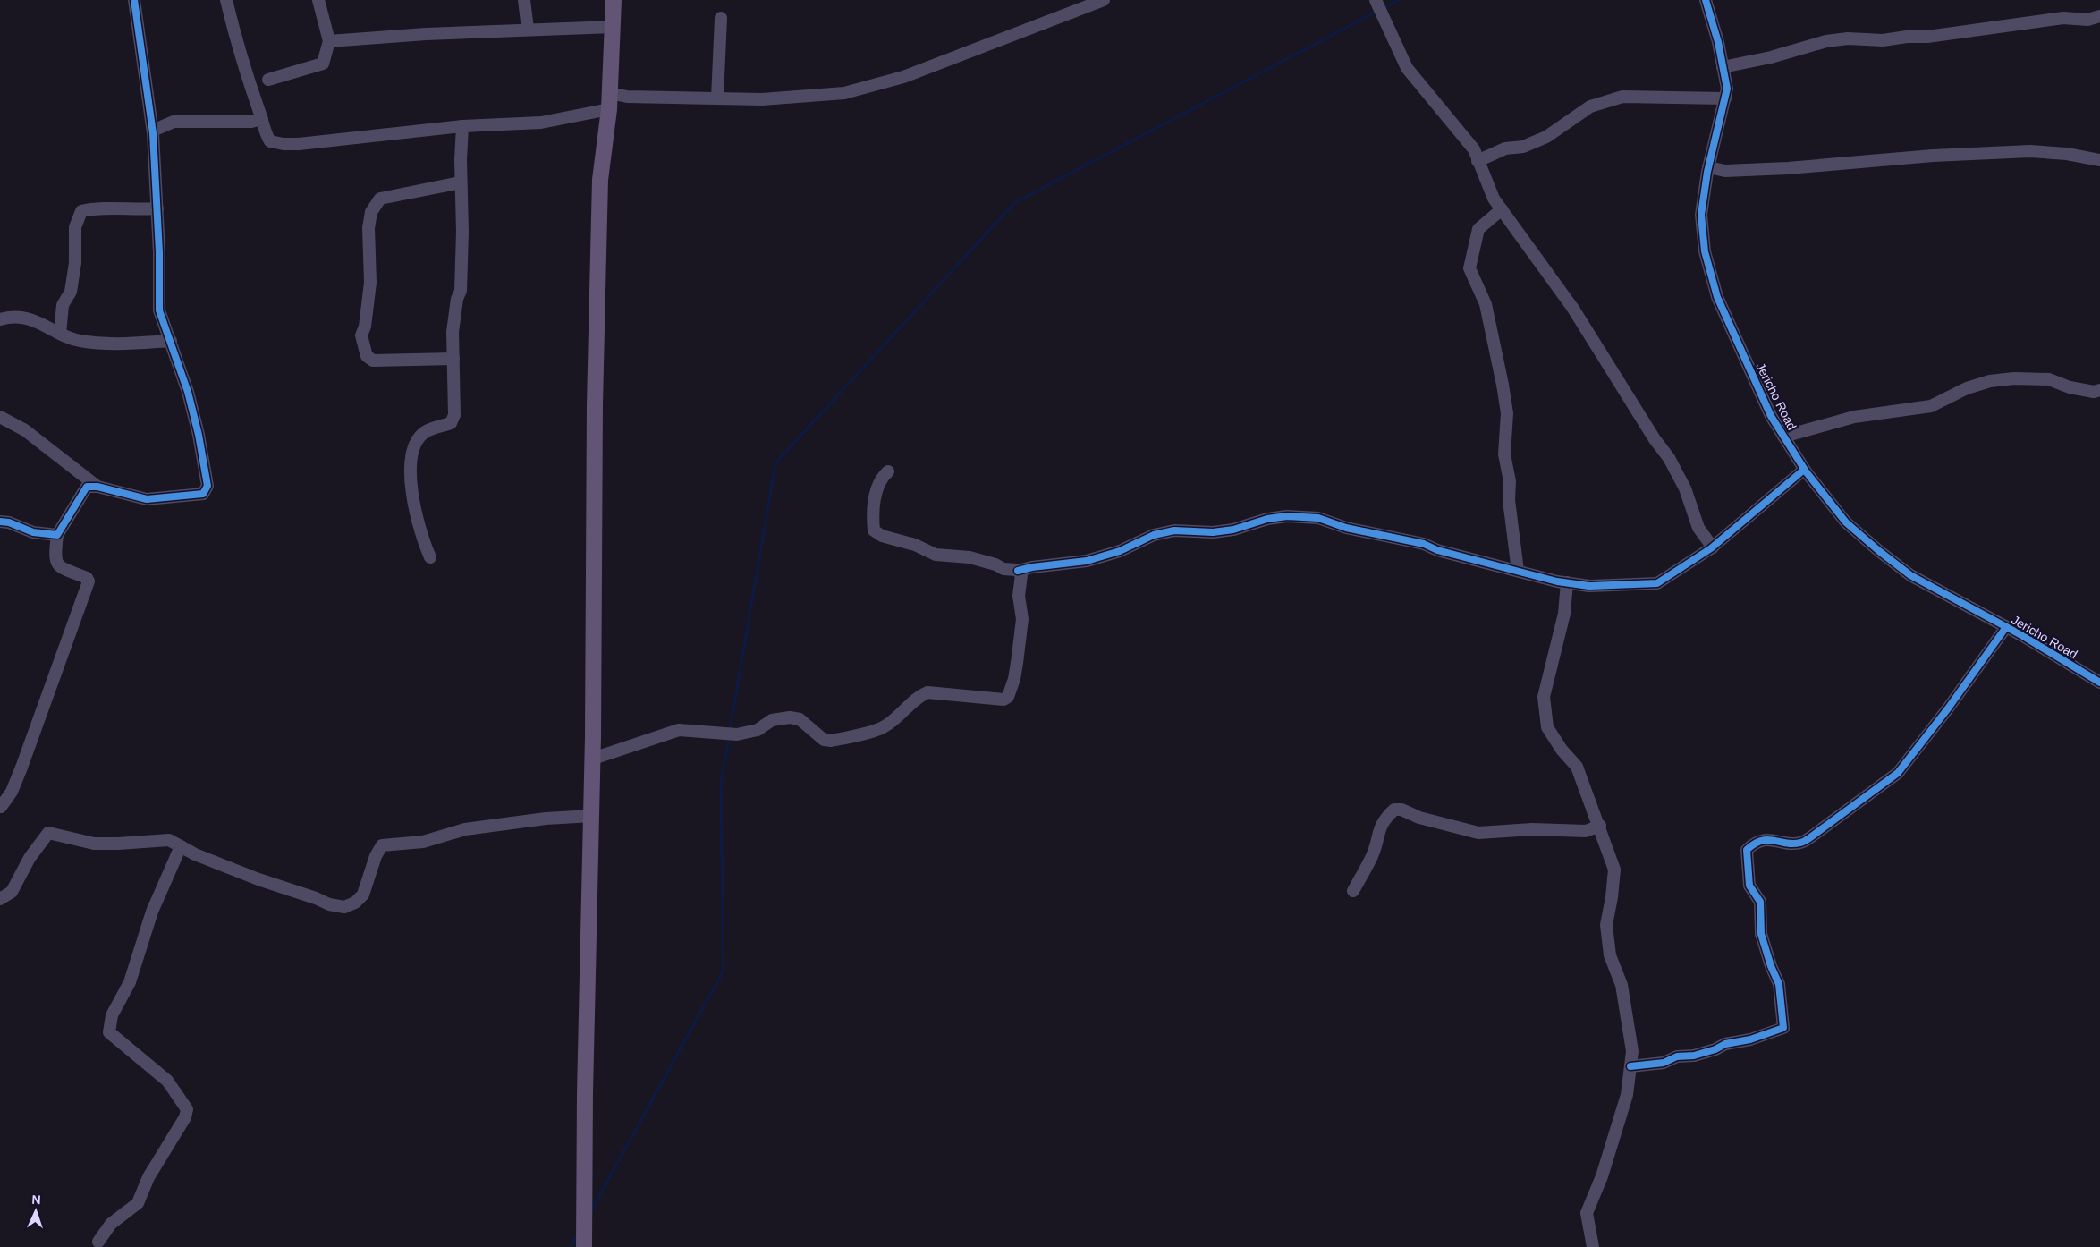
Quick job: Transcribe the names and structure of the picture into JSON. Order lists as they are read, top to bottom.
{
  "streets": {
    "street": ["Jericho Road"]
  },
  "north": "top"
}
